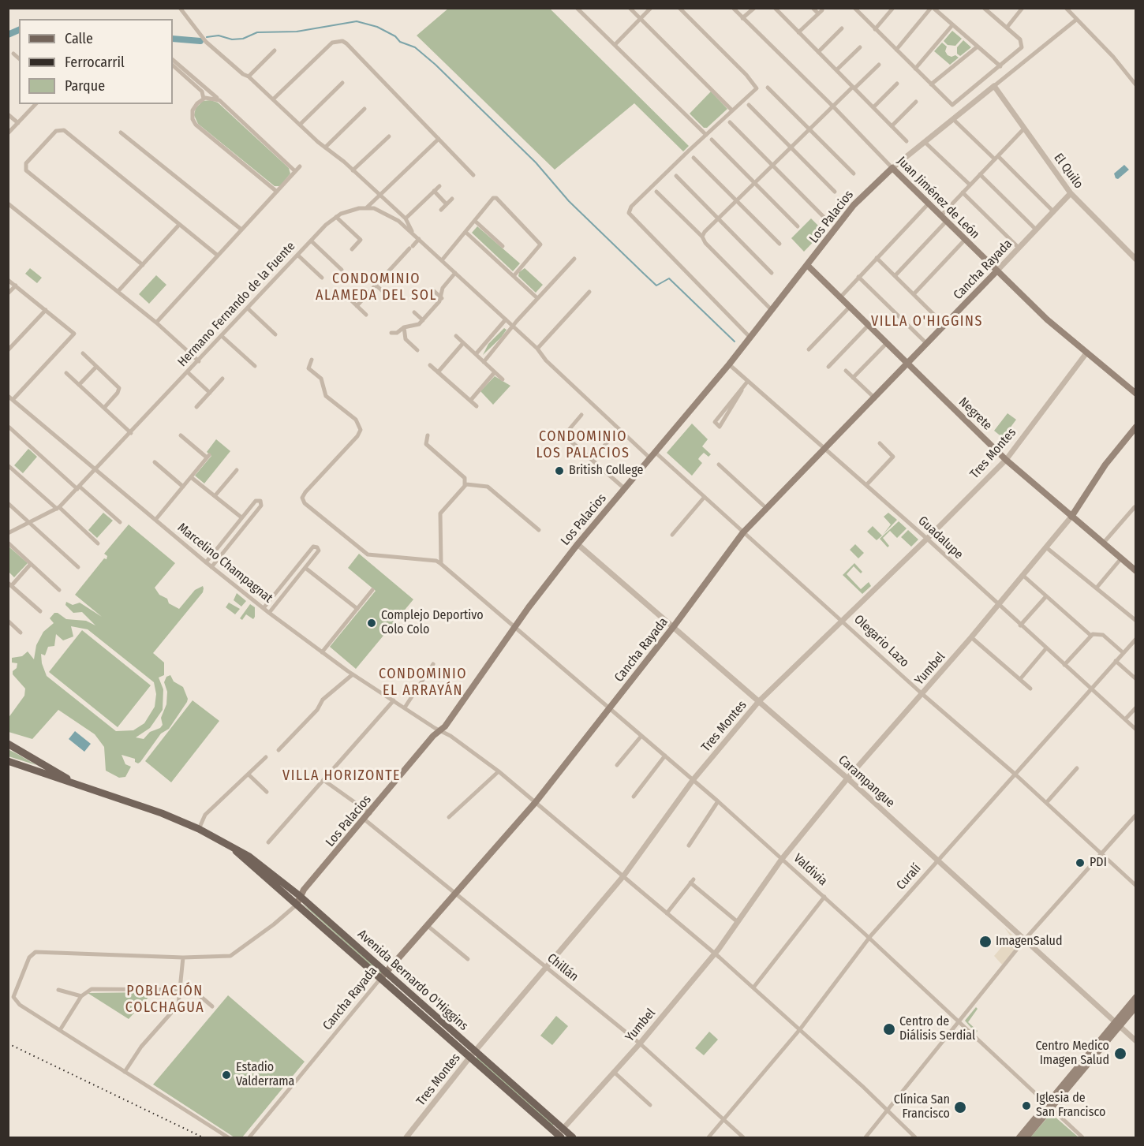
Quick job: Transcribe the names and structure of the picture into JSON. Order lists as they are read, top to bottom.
{
  "streets": {
    "main road": [
      "Juan Jiménez de León",
      "Los Palacios",
      "Cancha Rayada",
      "Negrete",
      "Yumbel",
      "Avenida Bernardo O'Higgins"
    ],
    "street": [
      "El Quilo",
      "Hermano Fernando de la Fuente",
      "Tres Montes",
      "Guadalupe",
      "Marcelino Champagnat",
      "Olegario Lazo",
      "Carampangue",
      "Valdivia",
      "Curalí",
      "Chillán"
    ]
  },
  "crossings": [
    ["El Quilo", "Los Palacios"],
    ["El Quilo", "Cancha Rayada"],
    ["Juan Jiménez de León", "Los Palacios"],
    ["Juan Jiménez de León", "Cancha Rayada"],
    ["Juan Jiménez de León", "Tres Montes"],
    ["Los Palacios", "Negrete"],
    ["Los Palacios", "Guadalupe"],
    ["Los Palacios", "Marcelino Champagnat"],
    ["Los Palacios", "Olegario Lazo"],
    ["Los Palacios", "Carampangue"],
    ["Los Palacios", "Valdivia"],
    ["Los Palacios", "Chillán"],
    ["Los Palacios", "Avenida Bernardo O'Higgins"],
    ["Cancha Rayada", "Negrete"],
    ["Cancha Rayada", "Guadalupe"],
    ["Cancha Rayada", "Marcelino Champagnat"],
    ["Cancha Rayada", "Olegario Lazo"],
    ["Cancha Rayada", "Carampangue"],
    ["Cancha Rayada", "Valdivia"],
    ["Cancha Rayada", "Chillán"],
    ["Cancha Rayada", "Avenida Bernardo O'Higgins"],
    ["Hermano Fernando de la Fuente", "Marcelino Champagnat"],
    ["Negrete", "Tres Montes"],
    ["Negrete", "Yumbel"],
    ["Tres Montes", "Guadalupe"],
    ["Tres Montes", "Marcelino Champagnat"],
    ["Tres Montes", "Olegario Lazo"],
    ["Tres Montes", "Carampangue"],
    ["Tres Montes", "Valdivia"],
    ["Tres Montes", "Chillán"],
    ["Tres Montes", "Avenida Bernardo O'Higgins"],
    ["Guadalupe", "Yumbel"],
    ["Guadalupe", "Curalí"],
    ["Marcelino Champagnat", "Yumbel"],
    ["Marcelino Champagnat", "Curalí"],
    ["Olegario Lazo", "Yumbel"],
    ["Olegario Lazo", "Curalí"],
    ["Yumbel", "Carampangue"],
    ["Yumbel", "Valdivia"],
    ["Yumbel", "Chillán"],
    ["Yumbel", "Avenida Bernardo O'Higgins"],
    ["Carampangue", "Curalí"],
    ["Valdivia", "Curalí"],
    ["Curalí", "Chillán"]
  ],
  "districts": [
    "CONDOMINIO ALAMEDA DEL SOL",
    "VILLA O'HIGGINS",
    "CONDOMINIO LOS PALACIOS",
    "CONDOMINIO EL ARRAYÁN",
    "VILLA HORIZONTE",
    "POBLACIÓN COLCHAGUA"
  ],
  "places": [
    "British College",
    "Complejo Deportivo Colo Colo",
    "PDI",
    "ImagenSalud",
    "Centro de Diálisis Serdial",
    "Centro Medico Imagen Salud",
    "Estadio Valderrama",
    "Iglesia de San Francisco",
    "Clínica San Francisco"
  ],
  "legend": ["Calle", "Ferrocarril", "Parque"]
}
